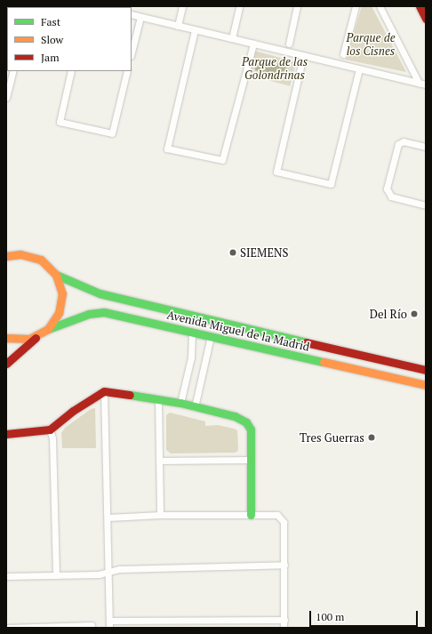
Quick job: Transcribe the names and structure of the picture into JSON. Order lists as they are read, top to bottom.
{
  "streets": {
    "main road": ["Avenida Miguel de la Madrid"]
  },
  "parks": ["Parque de los Cisnes", "Parque de las Golondrinas"],
  "places": ["SIEMENS", "Del Río", "Tres Guerras"],
  "legend": ["Fast", "Slow", "Jam"],
  "scale_bar": "100 m"
}
